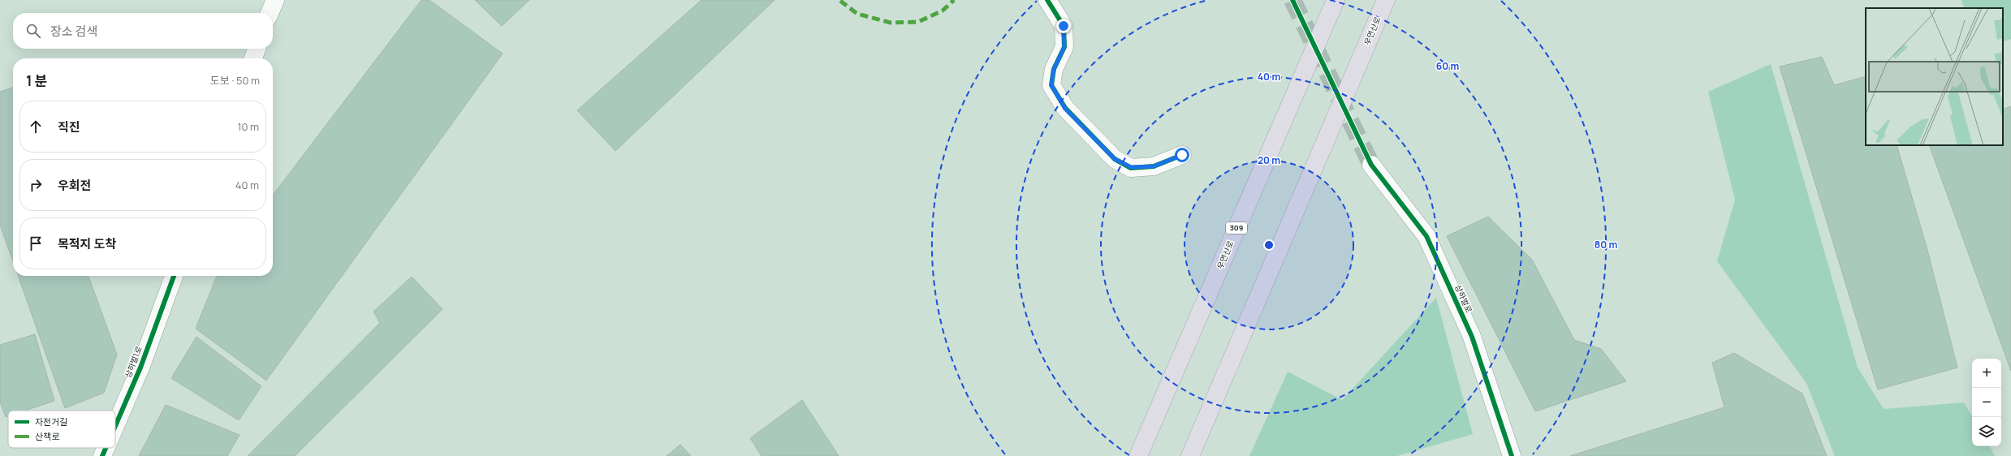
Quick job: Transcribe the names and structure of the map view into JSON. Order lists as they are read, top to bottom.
{
  "streets": {
    "highway": ["우면산로", "309"],
    "street": ["상하벌로", "상하벌1로"]
  },
  "legend": ["자전거길", "산책로"],
  "page": {
    "search": "장소 검색",
    "heading": ["1 분", "도보 · 50 m"],
    "list": [
      ["직진", "10 m"],
      ["우회전", "40 m"],
      "목적지 도착"
    ],
    "map_buttons": ["+", "−"]
  },
  "rings": [
    "60 m",
    "40 m",
    "20 m",
    "80 m"
  ]
}
